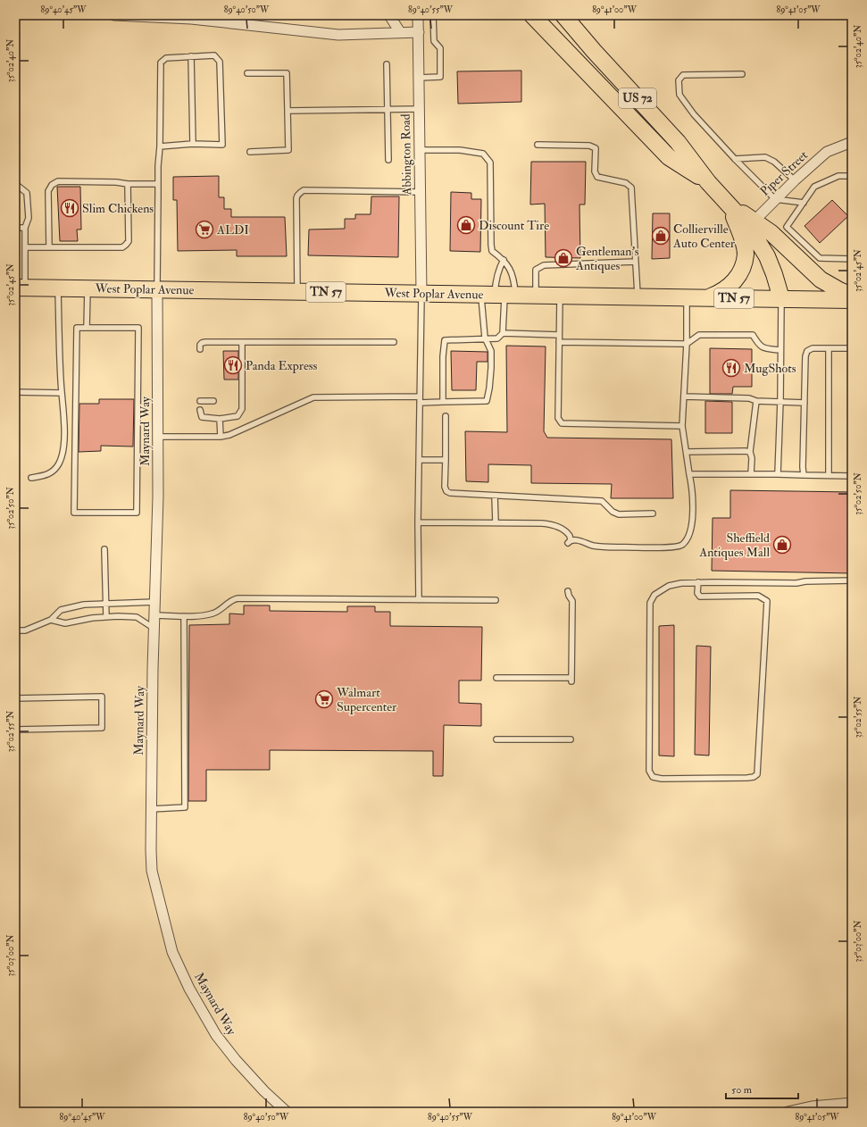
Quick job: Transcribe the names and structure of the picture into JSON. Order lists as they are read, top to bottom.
{
  "streets": {
    "main road": ["US 72", "West Poplar Avenue", "TN 57"],
    "street": ["Abbington Road", "Piper Street", "Maynard Way"]
  },
  "crossings": [
    ["US 72", "Piper Street"],
    ["US 72", "West Poplar Avenue"],
    ["Abbington Road", "West Poplar Avenue"],
    ["West Poplar Avenue", "Maynard Way"]
  ],
  "places": {
    "restaurant": ["Slim Chickens", "Panda Express", "MugShots"],
    "shop": [
      "Discount Tire",
      "Collierville Auto Center",
      "Gentleman's Antiques",
      "Sheffield Antiques Mall"
    ],
    "supermarket": ["ALDI", "Walmart Supercenter"]
  },
  "scale_bar": "50 m",
  "coordinates": [
    "89°40'45\"W",
    "89°40'50\"W",
    "89°40'55\"W",
    "89°41'00\"W",
    "89°41'05\"W",
    "35°02'40\"N",
    "35°02'45\"N",
    "35°02'50\"N",
    "35°02'55\"N",
    "35°03'00\"N"
  ]
}
